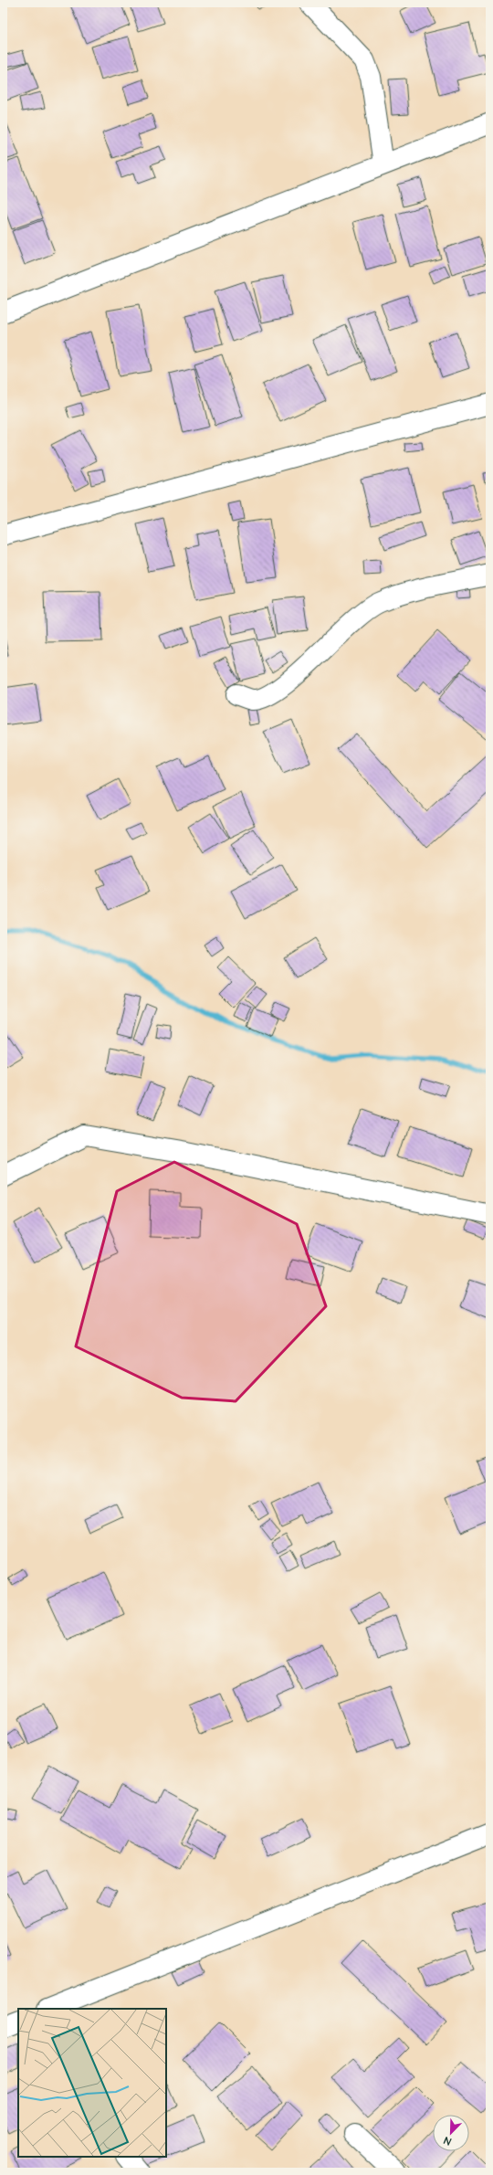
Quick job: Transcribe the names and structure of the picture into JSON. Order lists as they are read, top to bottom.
{
  "north": "bottom left"
}
